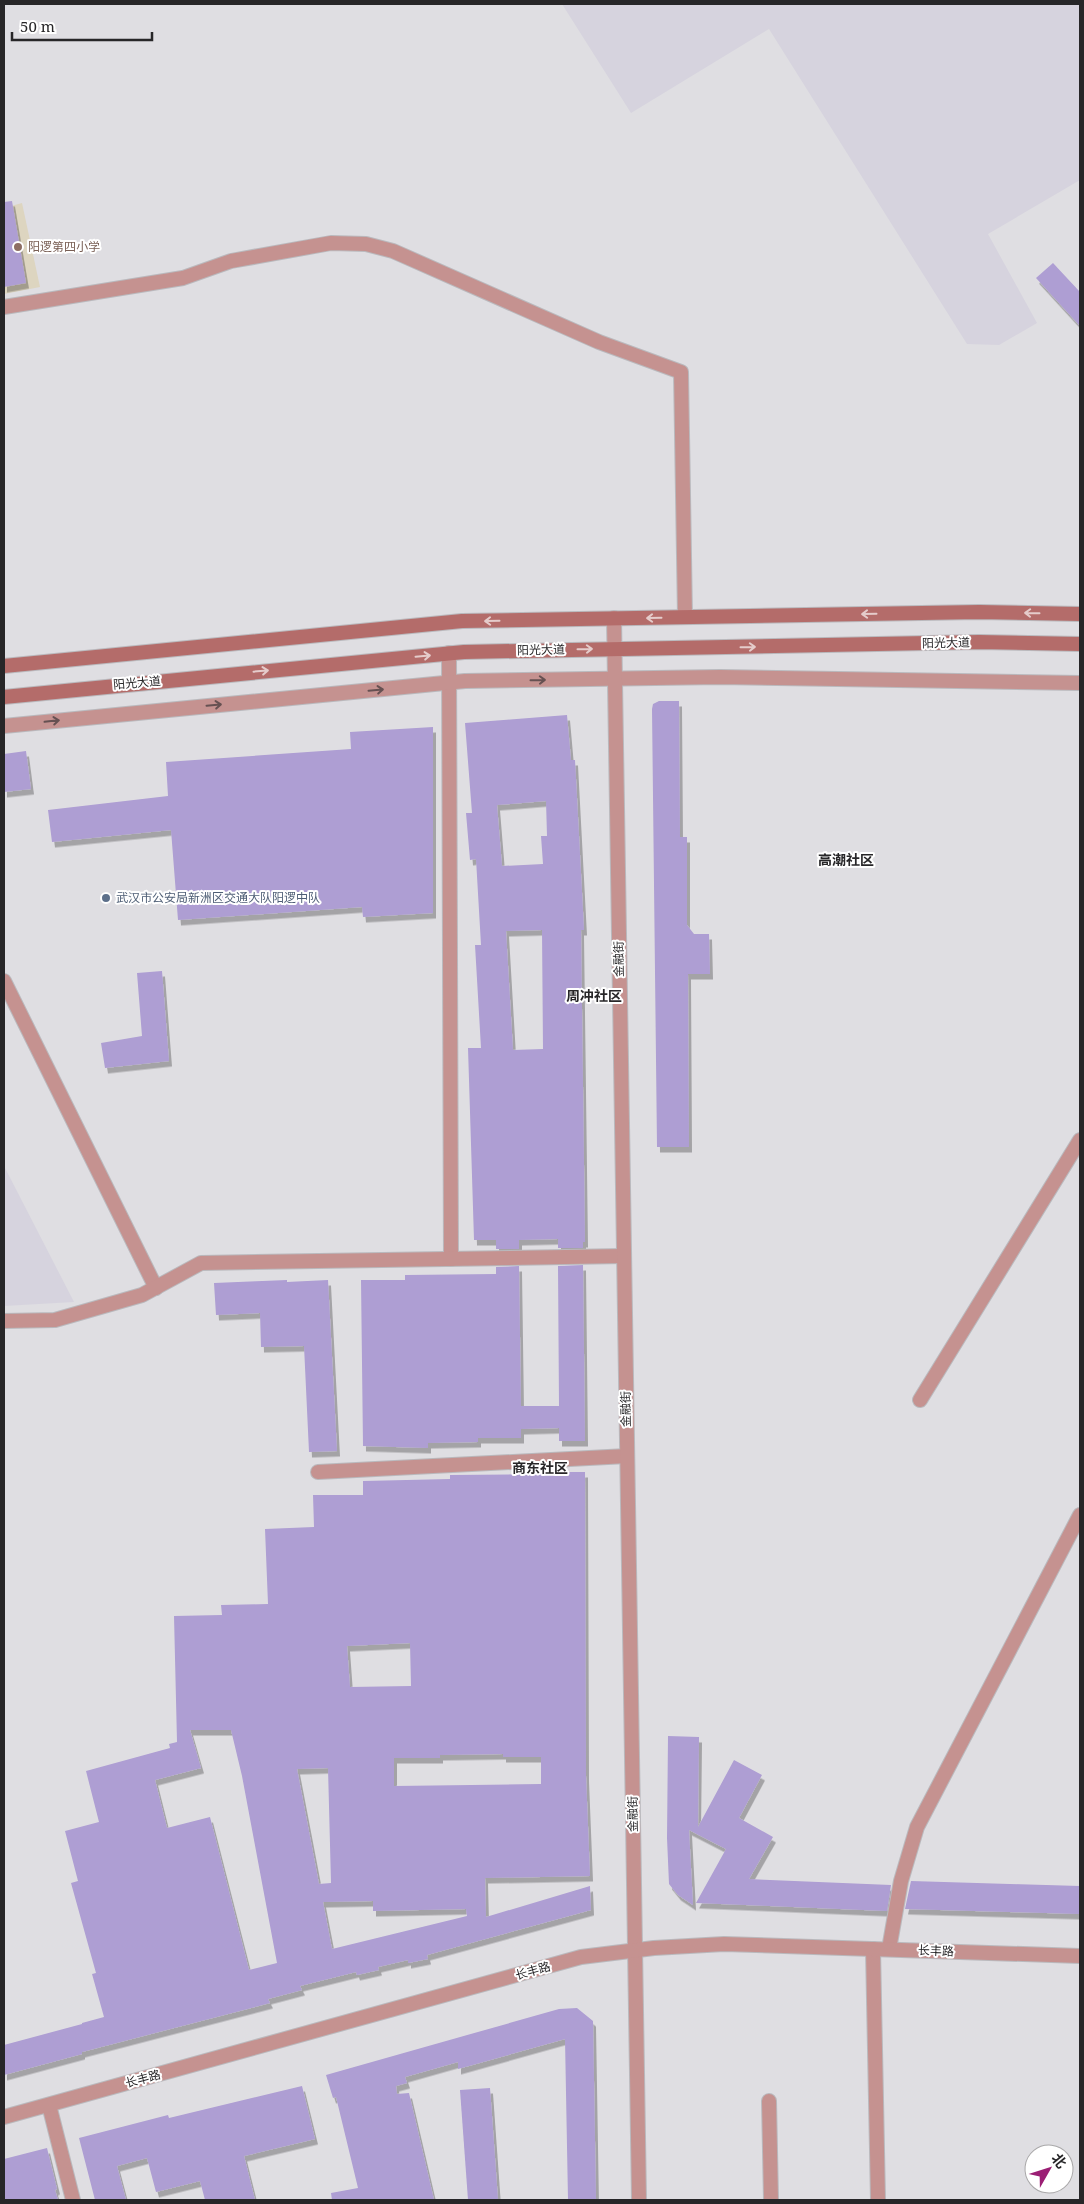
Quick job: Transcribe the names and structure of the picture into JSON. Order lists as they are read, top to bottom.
{
  "streets": {
    "main road": ["阳光大道"],
    "street": ["金融街", "长丰路"]
  },
  "crossings": [
    ["阳光大道", "金融街"],
    ["金融街", "长丰路"]
  ],
  "districts": ["高潮社区", "周冲社区", "商东社区"],
  "places": ["阳逻第四小学", "武汉市公安局新洲区交通大队阳逻中队"],
  "scale_bar": "50 m",
  "north": "top right"
}
